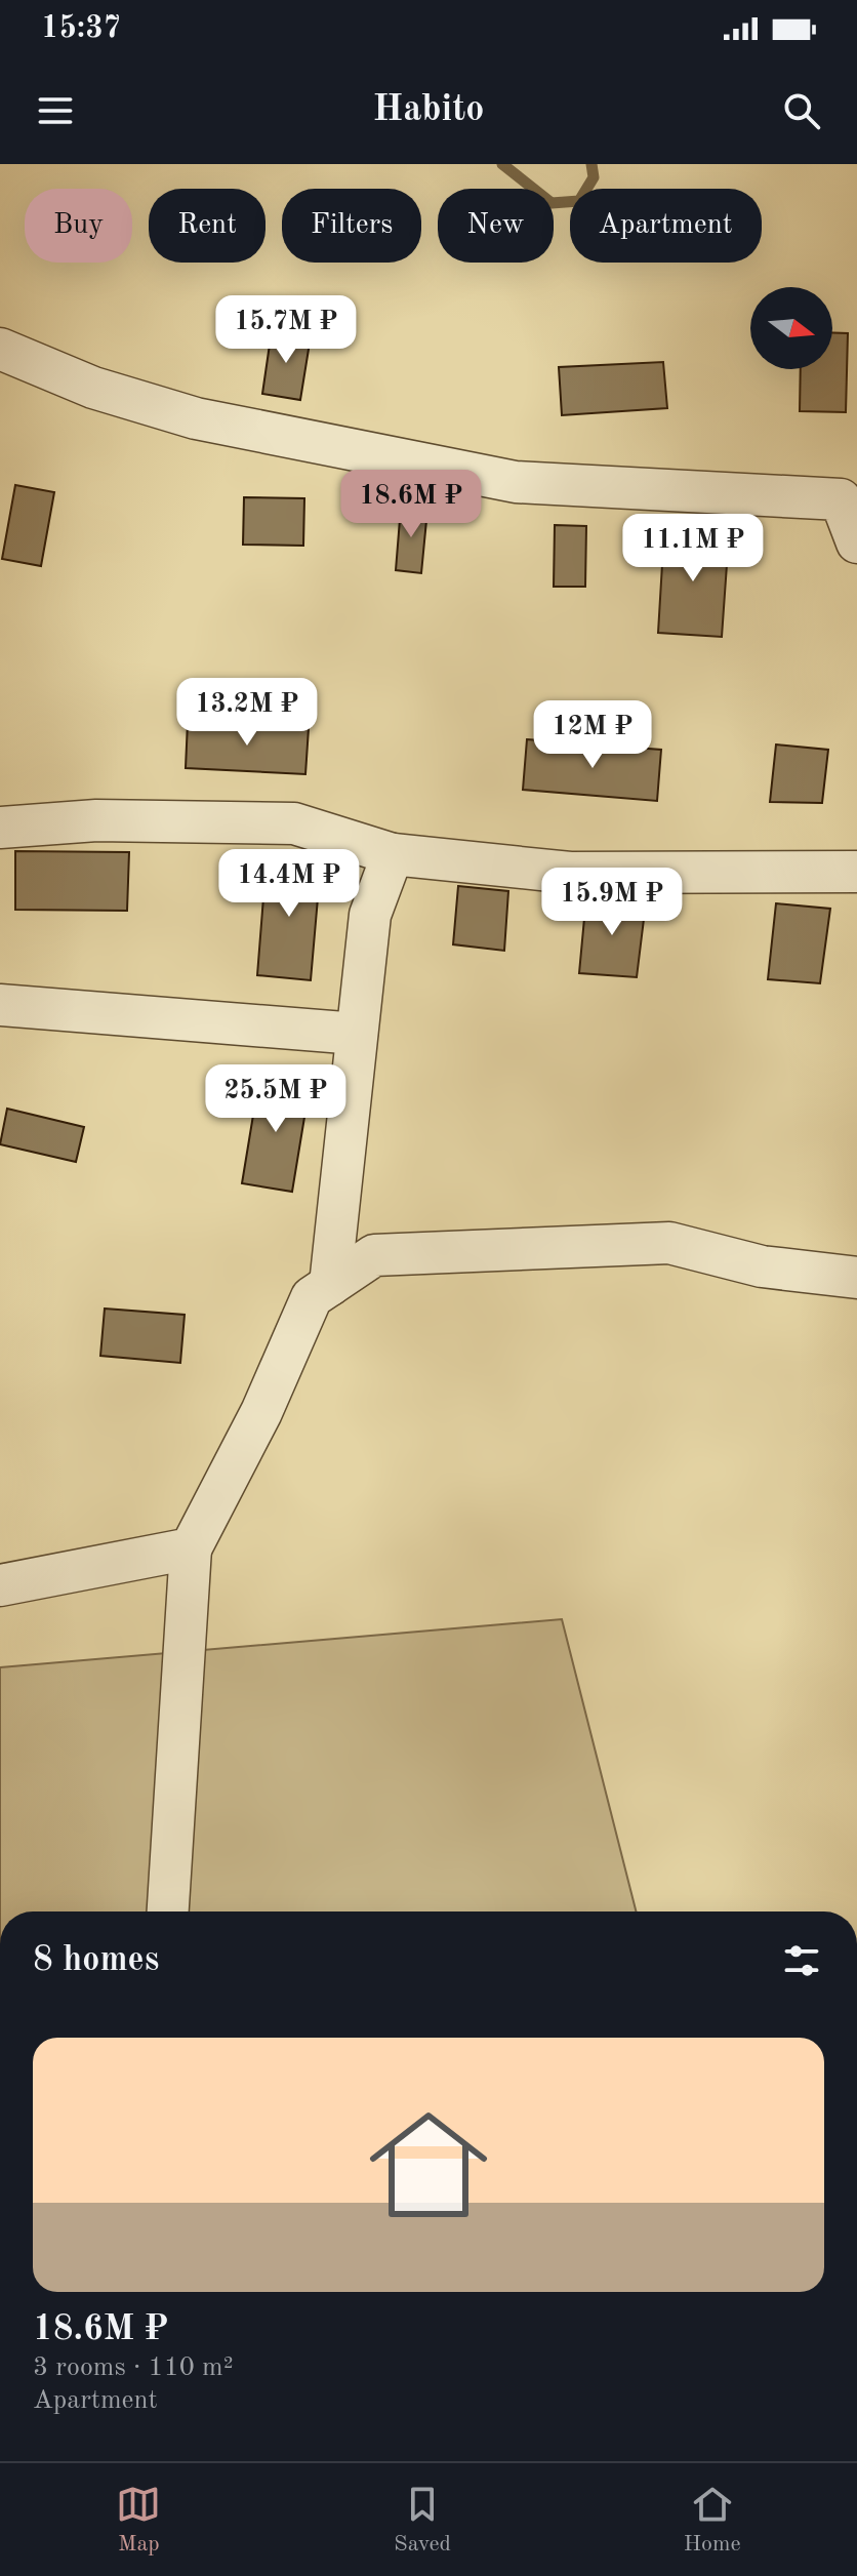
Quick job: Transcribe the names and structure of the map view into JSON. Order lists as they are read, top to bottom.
{
  "north": "right",
  "page": {
    "status": "15:37",
    "header": "Habito",
    "chip": [
      "Buy",
      "Rent",
      "Filters",
      "New",
      "Apartment"
    ],
    "price": [
      "15.7M ₽",
      "18.6M ₽",
      "11.1M ₽",
      "13.2M ₽",
      "12M ₽",
      "14.4M ₽",
      "15.9M ₽",
      "25.5M ₽"
    ],
    "heading": "8 homes",
    "list": [
      {
        "name": "18.6M ₽",
        "note": "3 rooms · 110 m² · Apartment"
      }
    ],
    "tabs": ["Map", "Saved", "Home"]
  }
}
